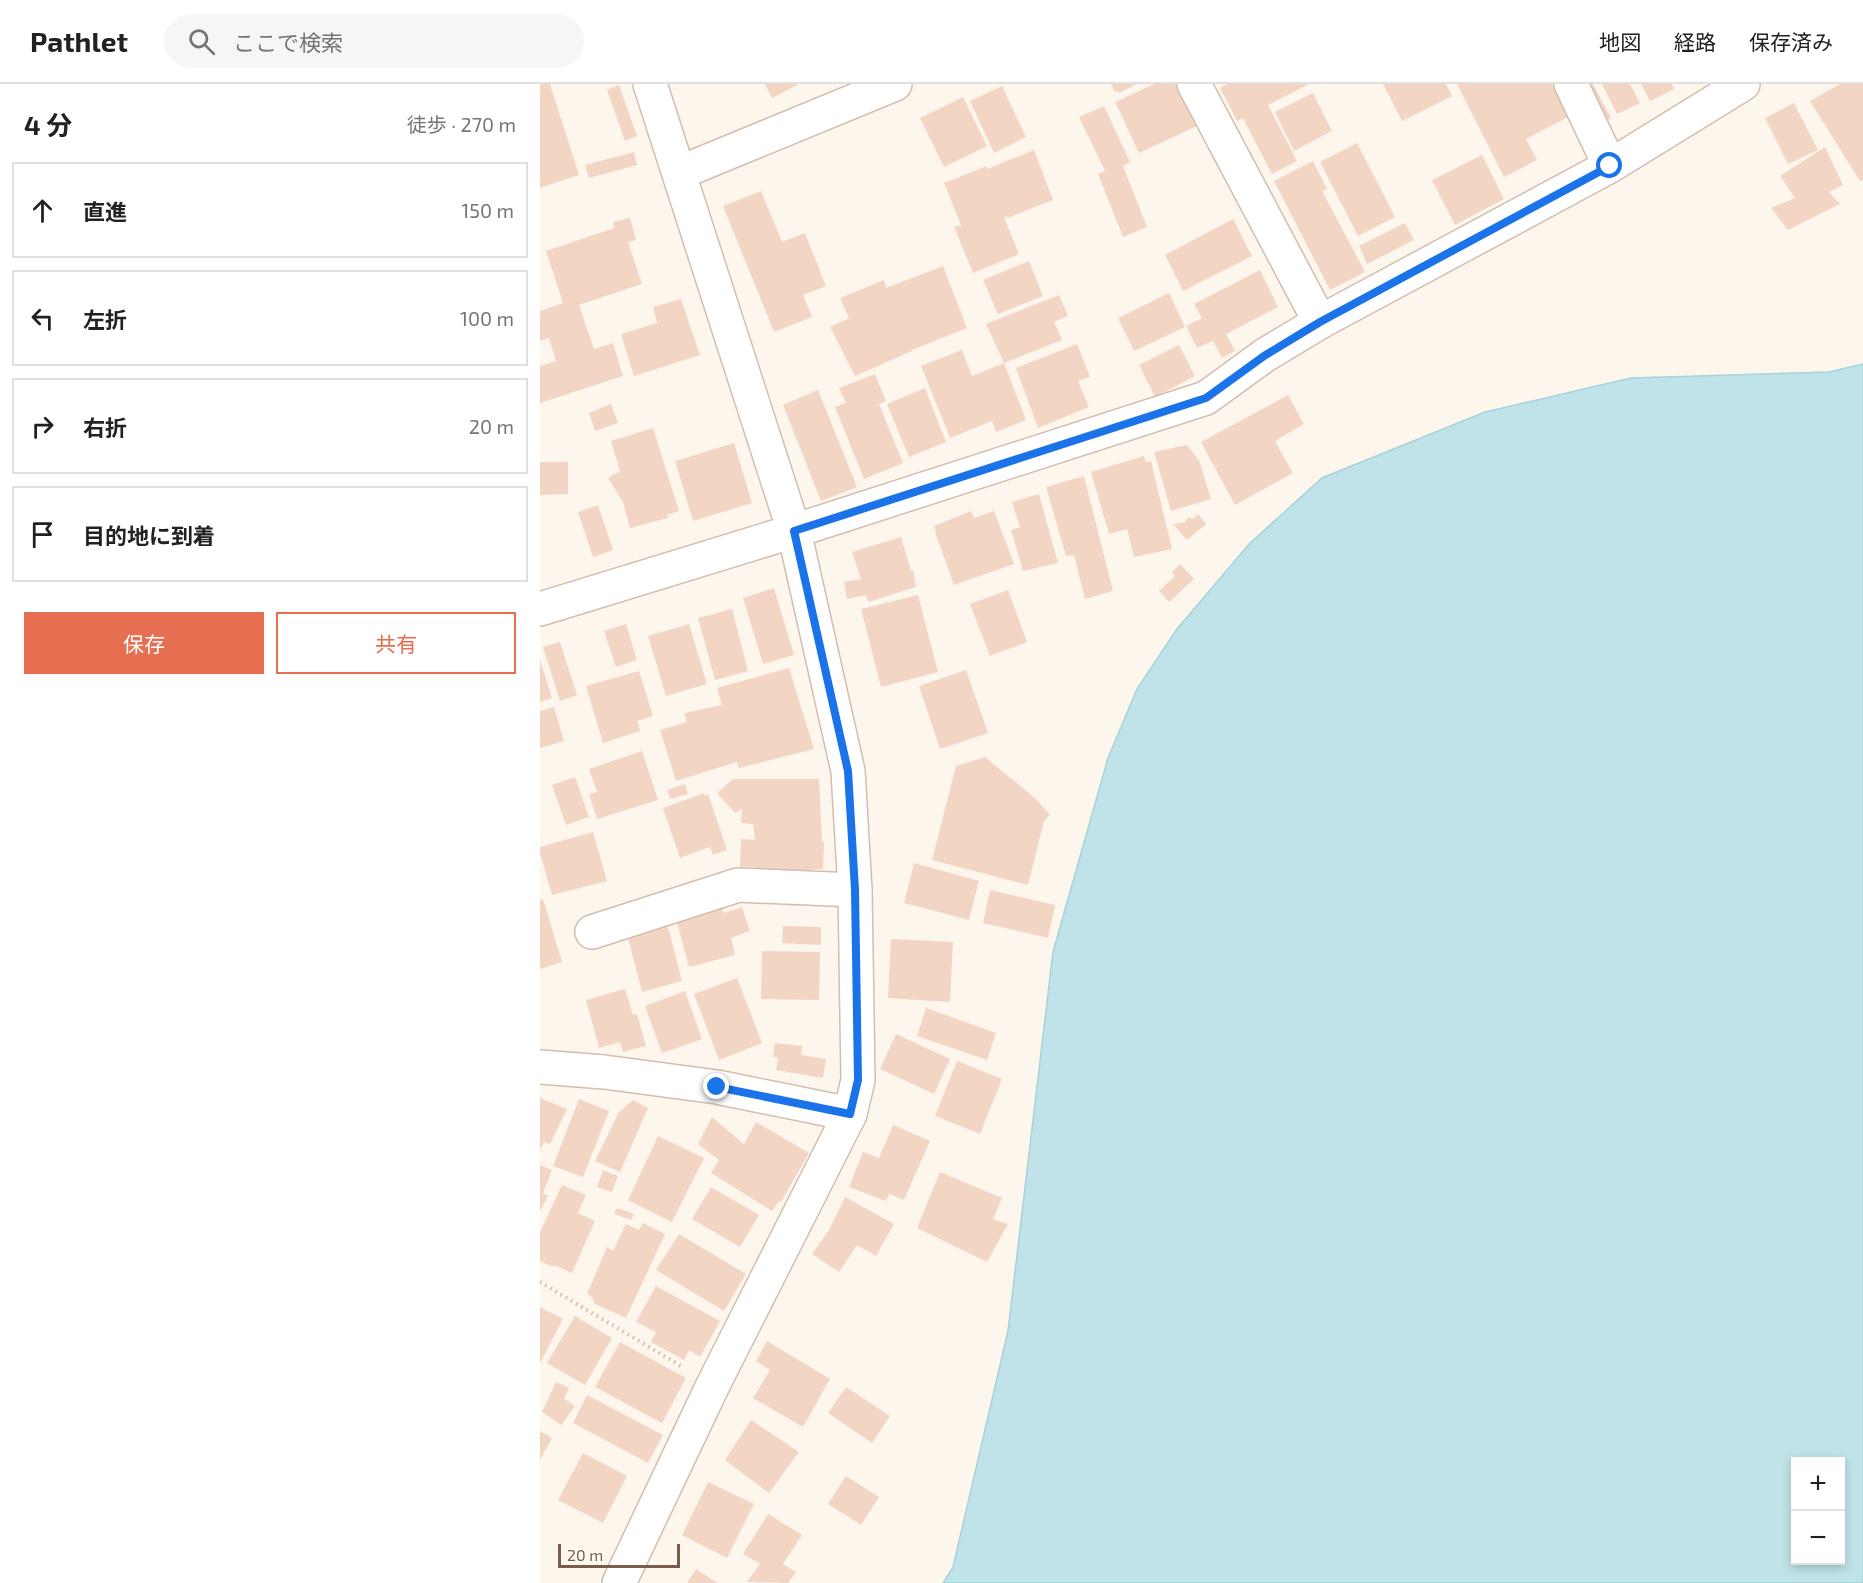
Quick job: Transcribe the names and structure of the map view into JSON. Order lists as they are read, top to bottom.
{
  "scale_bar": "20 m",
  "page": {
    "header": "Pathlet",
    "search": "ここで検索",
    "nav": ["地図", "経路", "保存済み"],
    "heading": ["4 分", "徒歩 · 270 m"],
    "list": [
      ["直進", "150 m"],
      ["左折", "100 m"],
      ["右折", "20 m"],
      "目的地に到着"
    ],
    "buttons": ["保存", "共有"],
    "map_buttons": ["+", "−"],
    "scale": "20 m"
  }
}
